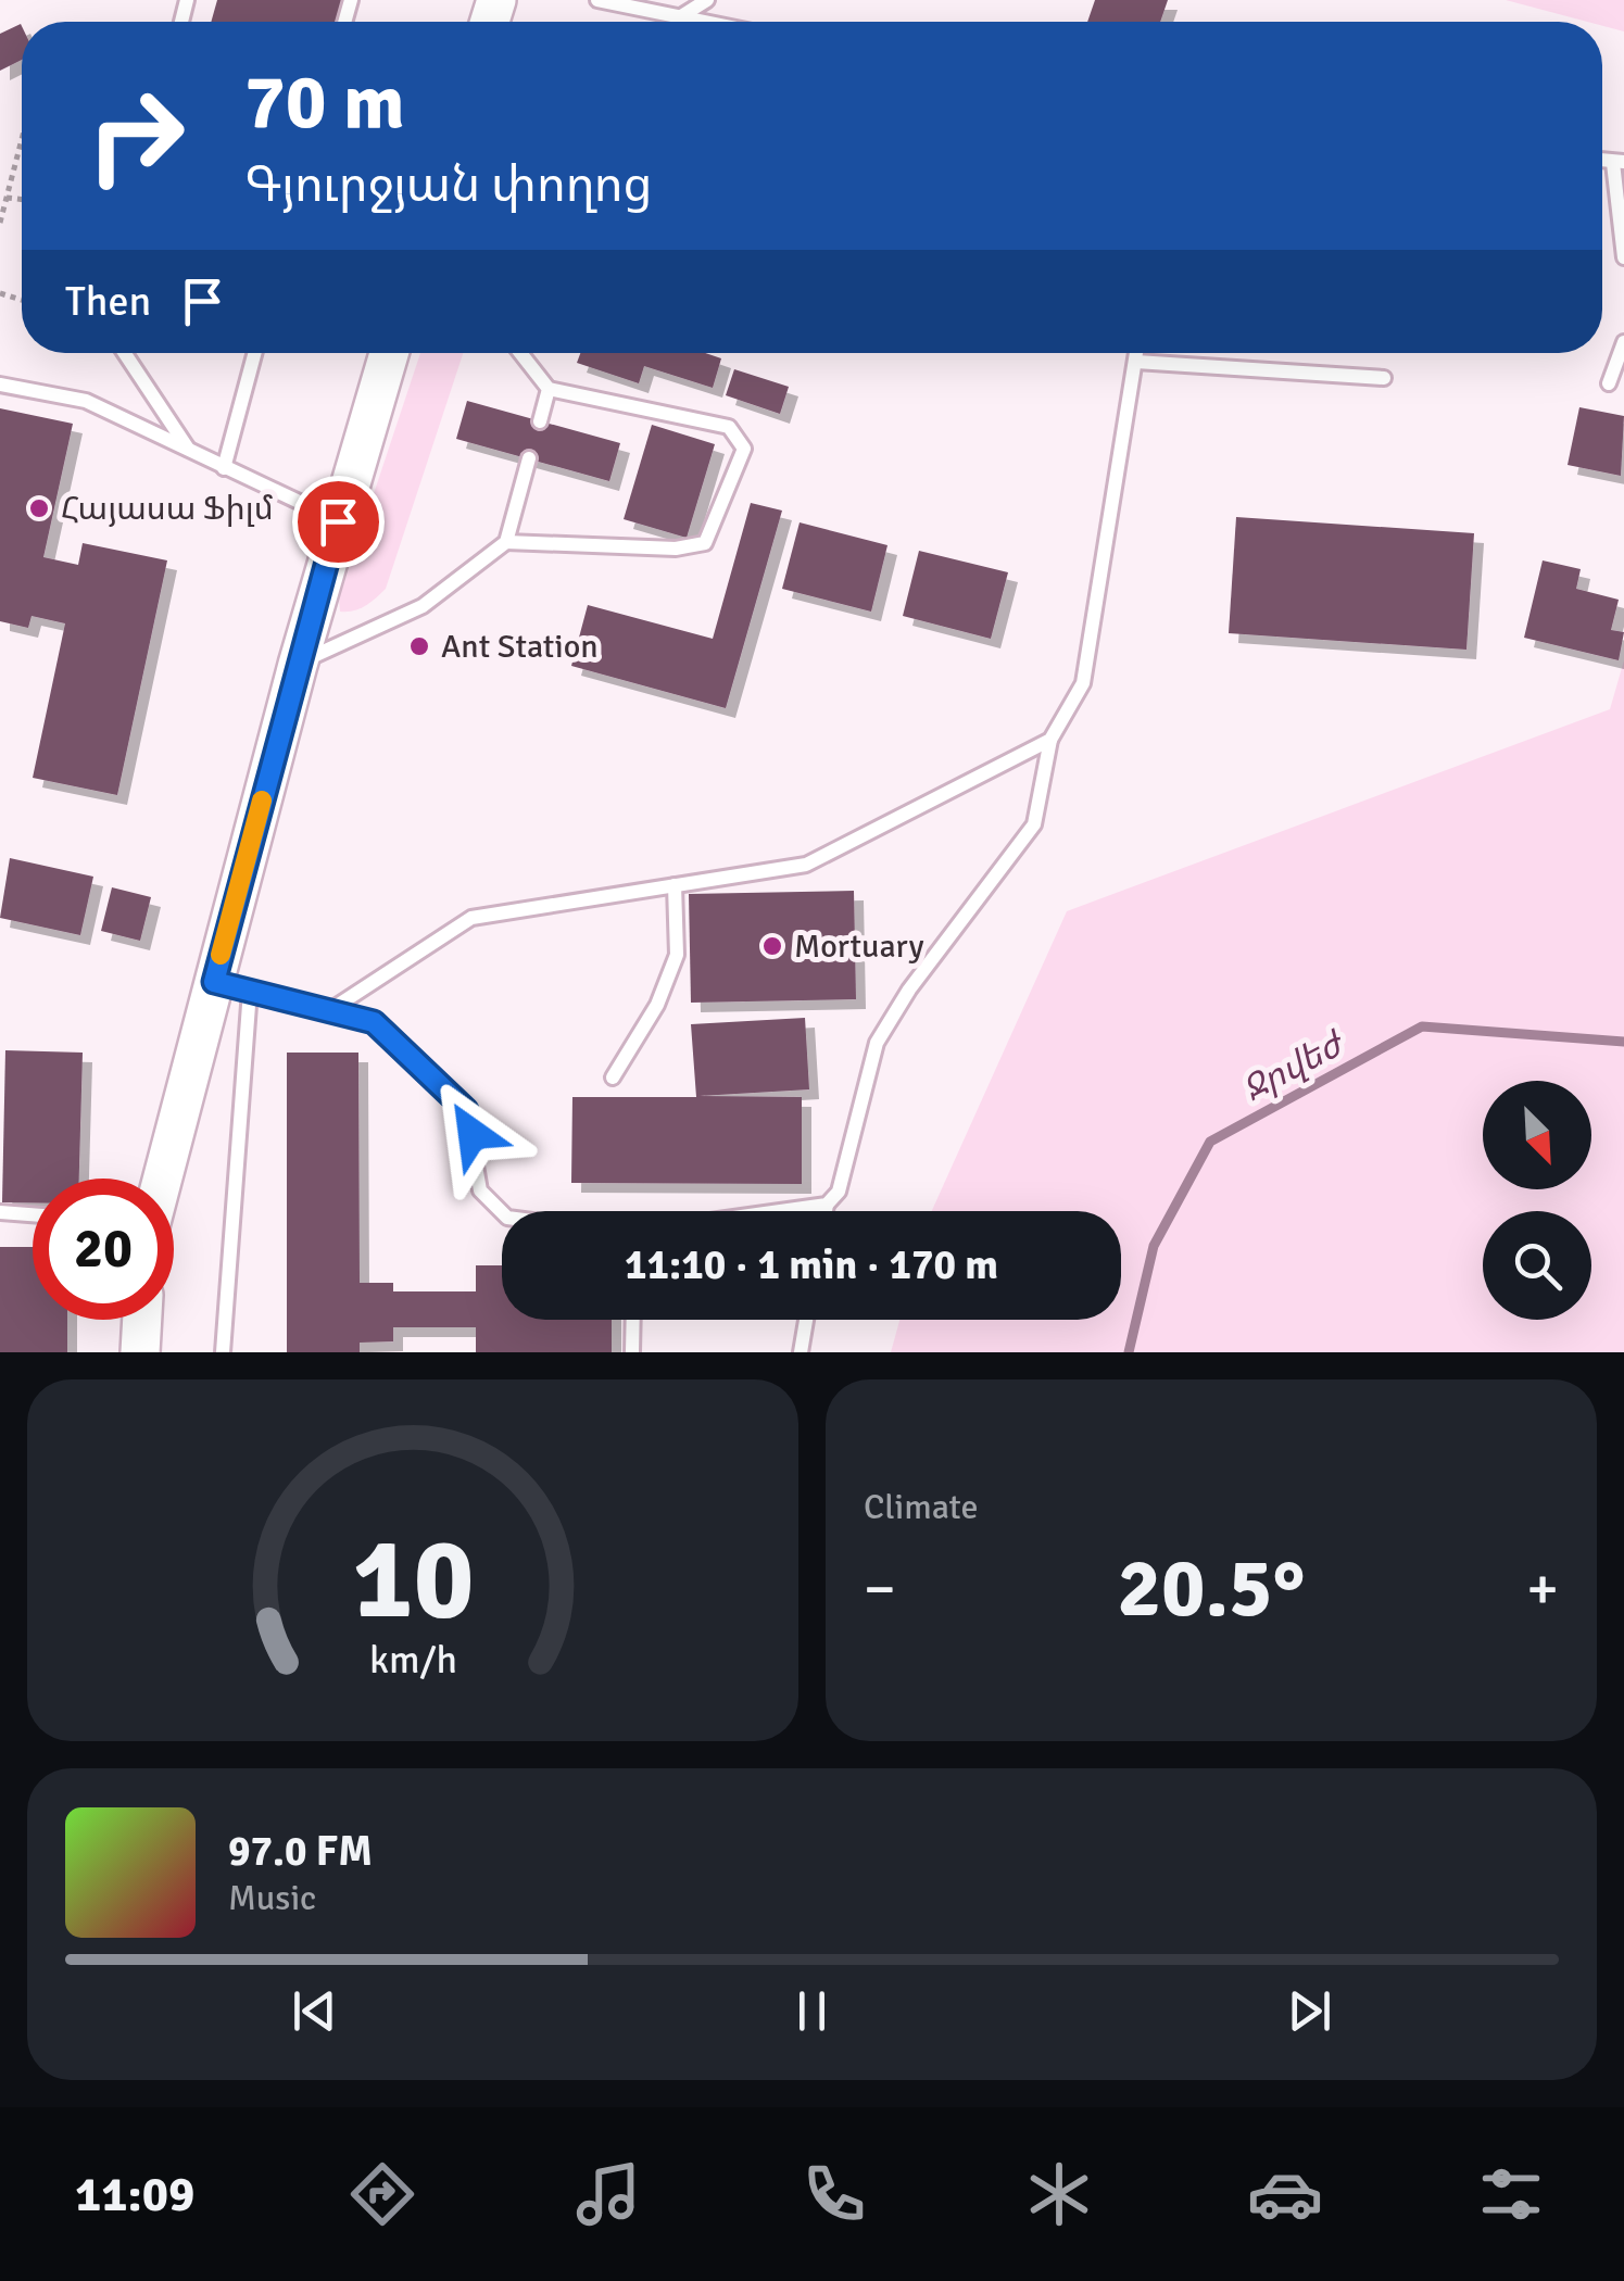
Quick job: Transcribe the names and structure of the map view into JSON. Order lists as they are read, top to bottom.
{
  "water": ["Ջրվեժ"],
  "places": ["Հայասա Ֆիլմ", "Ant Station", "Mortuary"],
  "north": "bottom right",
  "page": {
    "turn": ["70 m", "Գյուրջյան փողոց"],
    "then": "Then",
    "limit": "20",
    "trip": "11:10 · 1 min · 170 m",
    "tile": "Climate",
    "heat": ["−", "20.5°", "+"],
    "song": ["97.0 FM", "Music"],
    "tabs": "11:09",
    "gauge": ["10", "km/h"]
  }
}
